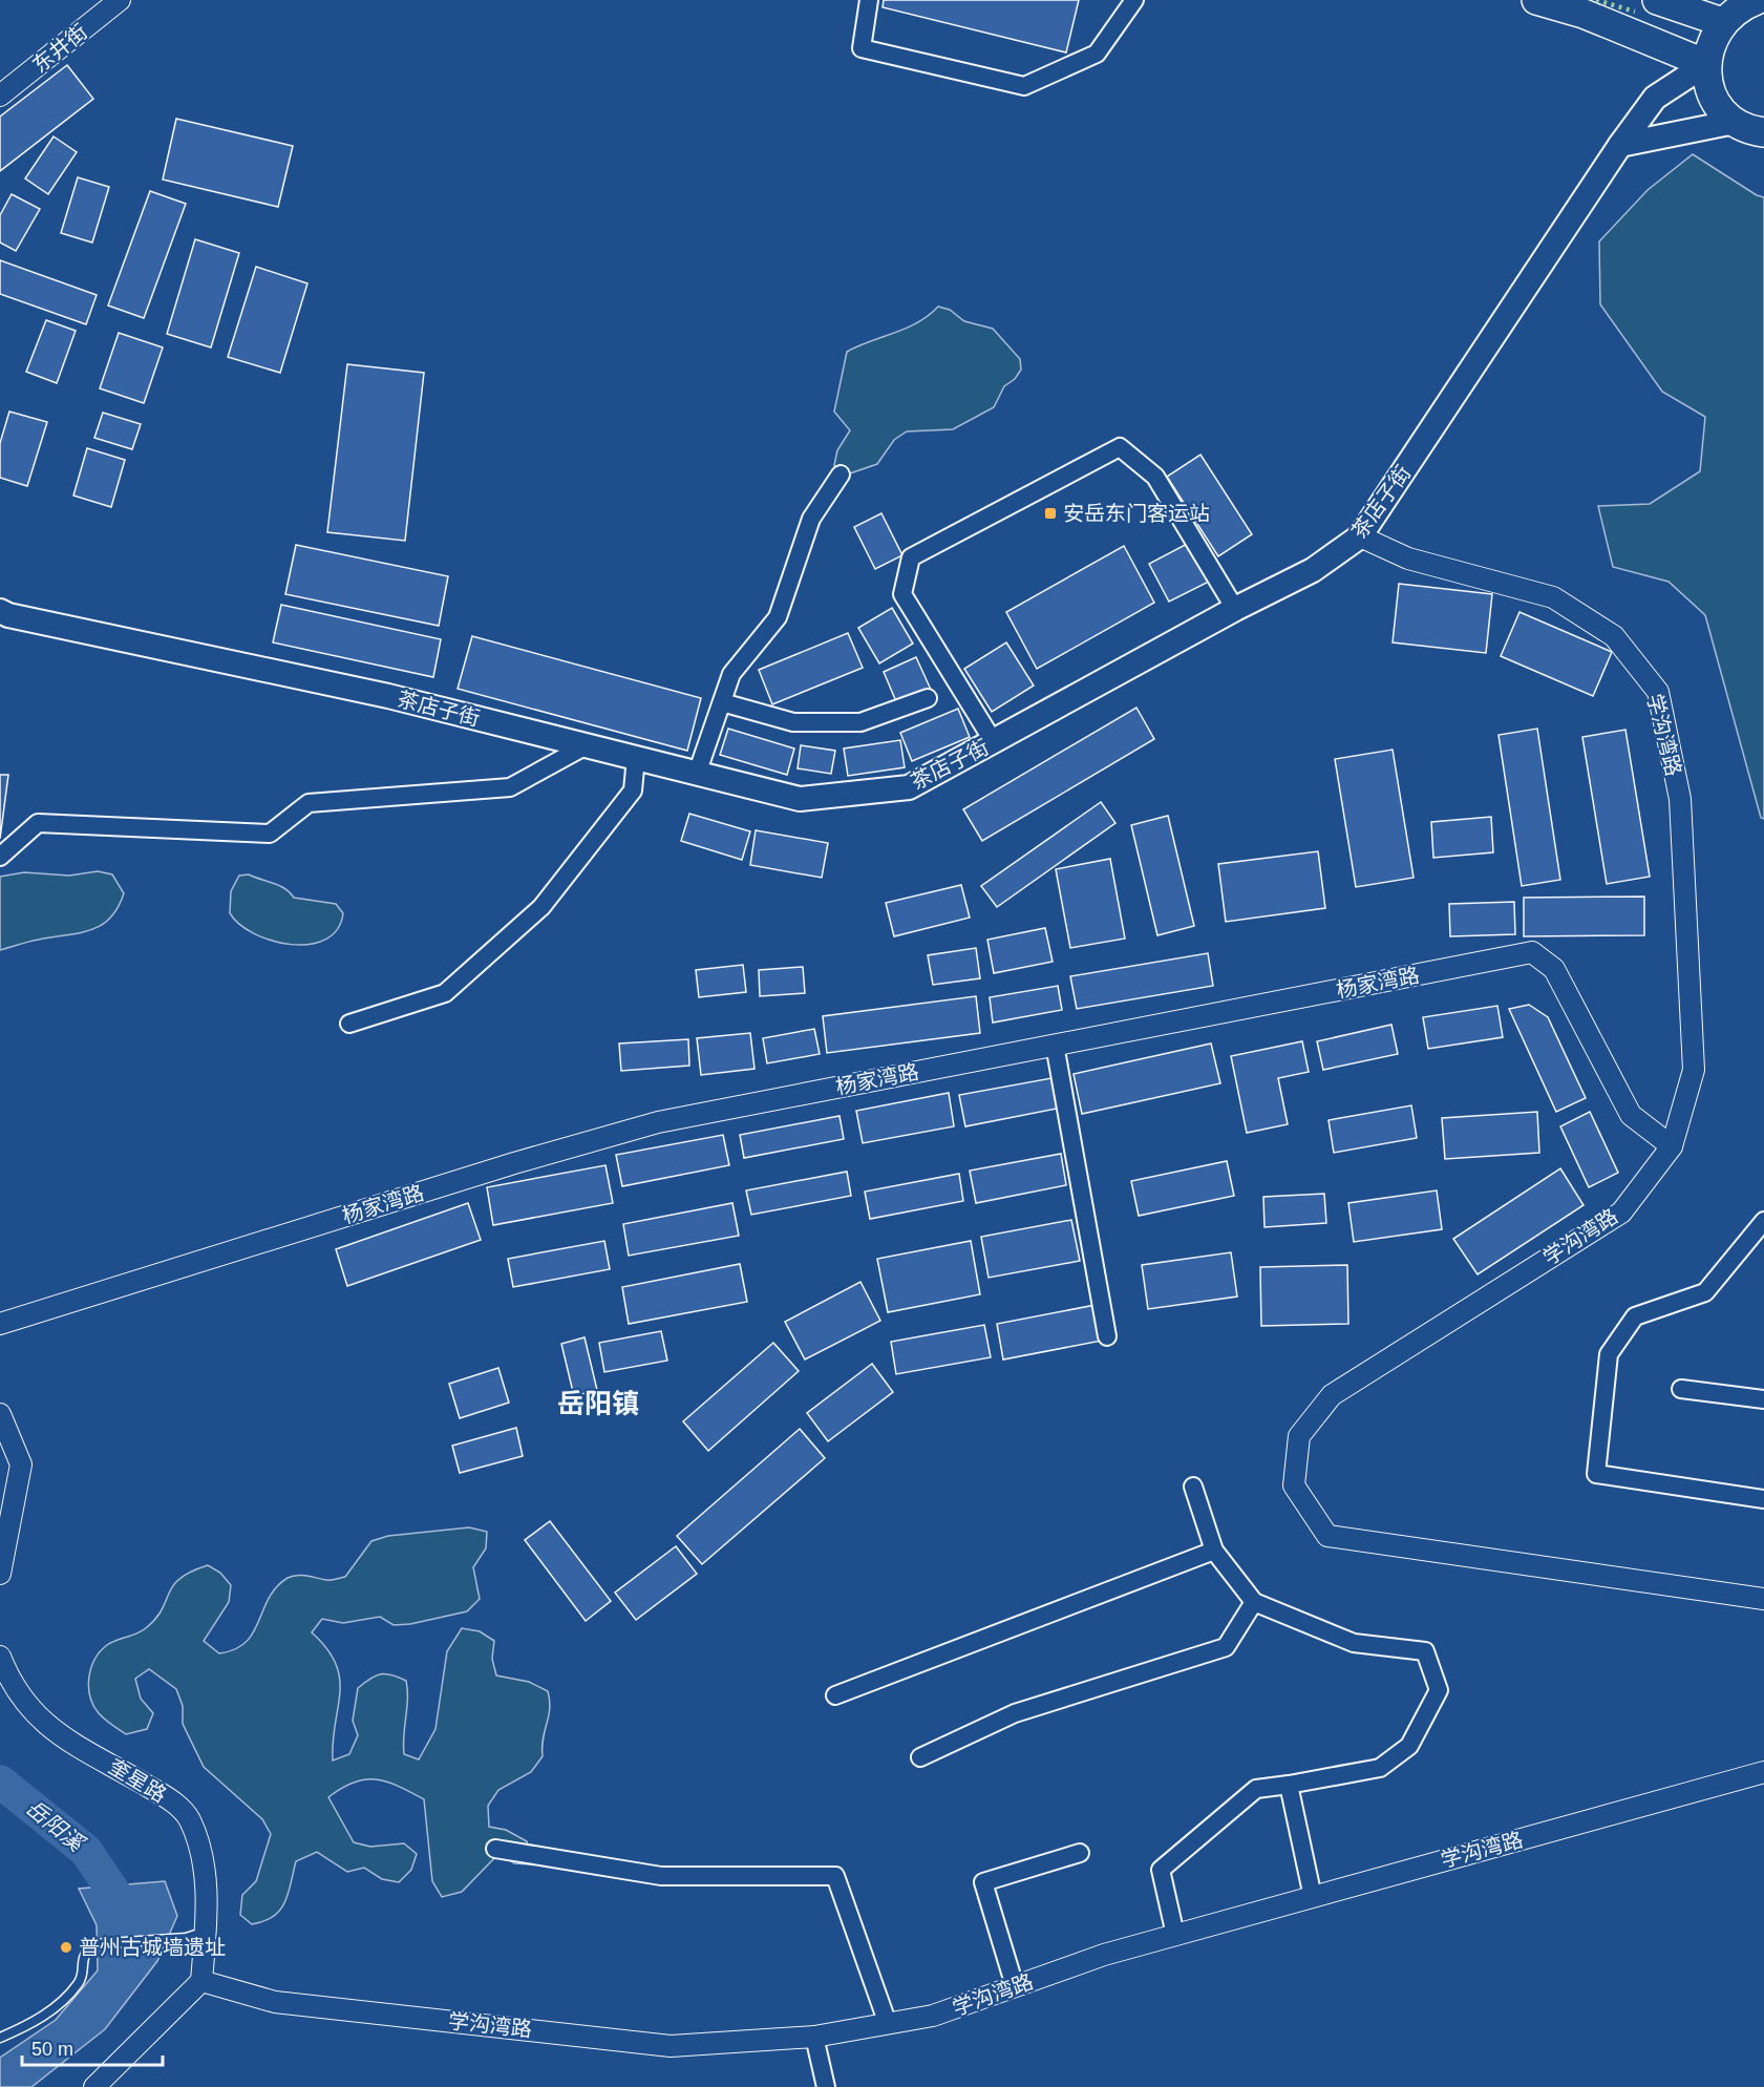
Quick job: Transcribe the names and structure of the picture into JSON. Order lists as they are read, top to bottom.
{
  "streets": {
    "main road": ["茶店子街"],
    "street": [
      "东井街",
      "学沟湾路",
      "杨家湾路",
      "奎星路"
    ]
  },
  "crossings": [
    ["茶店子街", "学沟湾路"],
    ["学沟湾路", "杨家湾路"],
    ["学沟湾路", "奎星路"]
  ],
  "districts": ["岳阳镇"],
  "water": ["岳阳溪"],
  "places": {
    "transit": ["安岳东门客运站"],
    "other": ["普州古城墙遗址"]
  },
  "scale_bar": "50 m"
}
